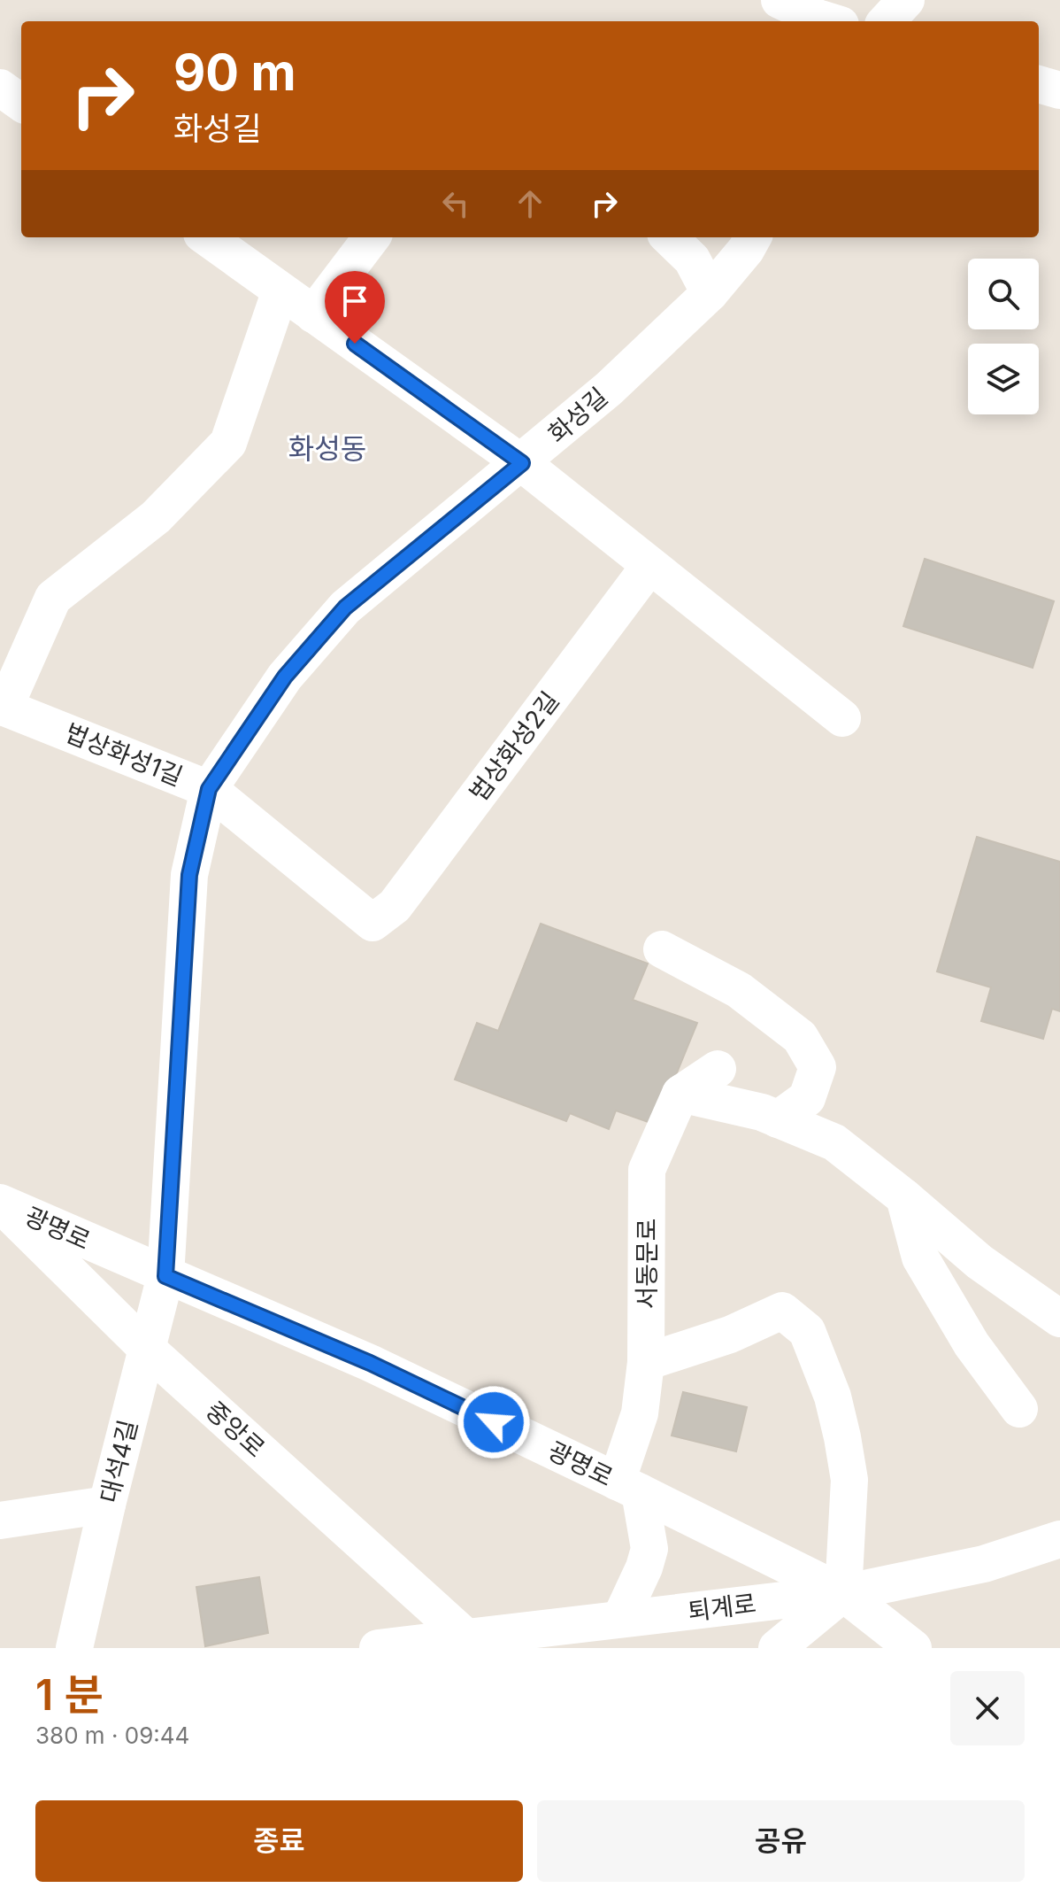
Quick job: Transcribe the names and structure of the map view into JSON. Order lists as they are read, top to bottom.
{
  "streets": {
    "street": [
      "화성길",
      "법상화성2길",
      "법상화성1길",
      "광명로",
      "서동문로",
      "중앙로",
      "대석4길",
      "퇴계로"
    ]
  },
  "crossings": [
    ["화성길", "법상화성1길"],
    ["화성길", "광명로"],
    ["화성길", "대석4길"],
    ["법상화성2길", "법상화성1길"],
    ["광명로", "서동문로"],
    ["광명로", "중앙로"],
    ["광명로", "대석4길"],
    ["광명로", "퇴계로"],
    ["중앙로", "대석4길"],
    ["중앙로", "퇴계로"]
  ],
  "districts": ["화성동"],
  "page": {
    "turn": ["90 m", "화성길"],
    "heading": ["1 분", "380 m · 09:44"],
    "buttons": ["종료", "공유"]
  }
}
